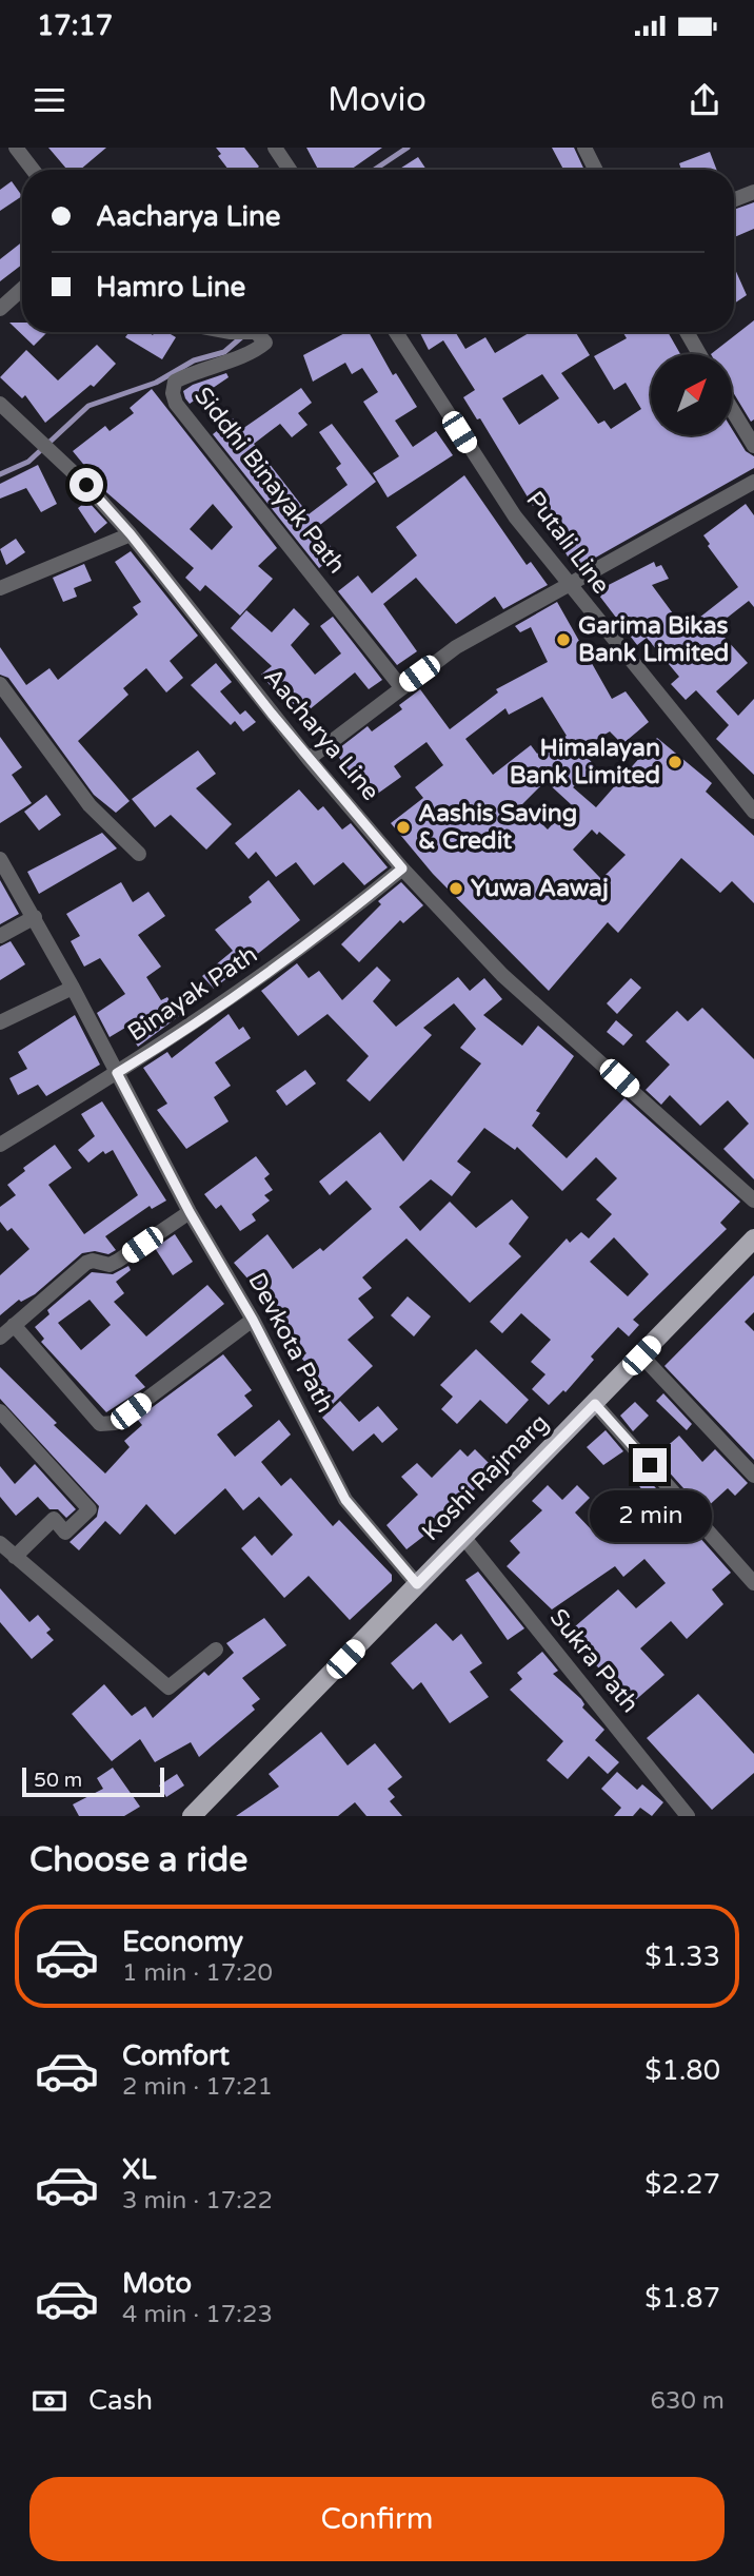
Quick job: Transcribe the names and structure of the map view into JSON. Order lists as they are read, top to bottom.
{
  "streets": {
    "main road": ["Koshi Rajmarg"],
    "street": [
      "Siddhi Binayak Path",
      "Putali Line",
      "Aacharya Line",
      "Binayak Path",
      "Devkota Path",
      "Sukra Path"
    ]
  },
  "crossings": [
    ["Aacharya Line", "Binayak Path"],
    ["Binayak Path", "Devkota Path"],
    ["Devkota Path", "Koshi Rajmarg"],
    ["Koshi Rajmarg", "Sukra Path"]
  ],
  "places": [
    "Garima Bikas Bank Limited",
    "Himalayan Bank Limited",
    "Aashis Saving & Credit",
    "Yuwa Aawaj"
  ],
  "scale_bar": "50 m",
  "north": "top right",
  "page": {
    "status": "17:17",
    "header": "Movio",
    "banner": ["Aacharya Line", "Hamro Line"],
    "bubble": "2 min",
    "scale": "50 m",
    "heading": "Choose a ride",
    "list": [
      {
        "name": "Economy",
        "note": "1 min · 17:20",
        "value": "$1.33"
      },
      {
        "name": "Comfort",
        "note": "2 min · 17:21",
        "value": "$1.80"
      },
      {
        "name": "XL",
        "note": "3 min · 17:22",
        "value": "$2.27"
      },
      {
        "name": "Moto",
        "note": "4 min · 17:23",
        "value": "$1.87"
      }
    ],
    "pay": ["Cash", "630 m"],
    "buttons": "Confirm"
  }
}
